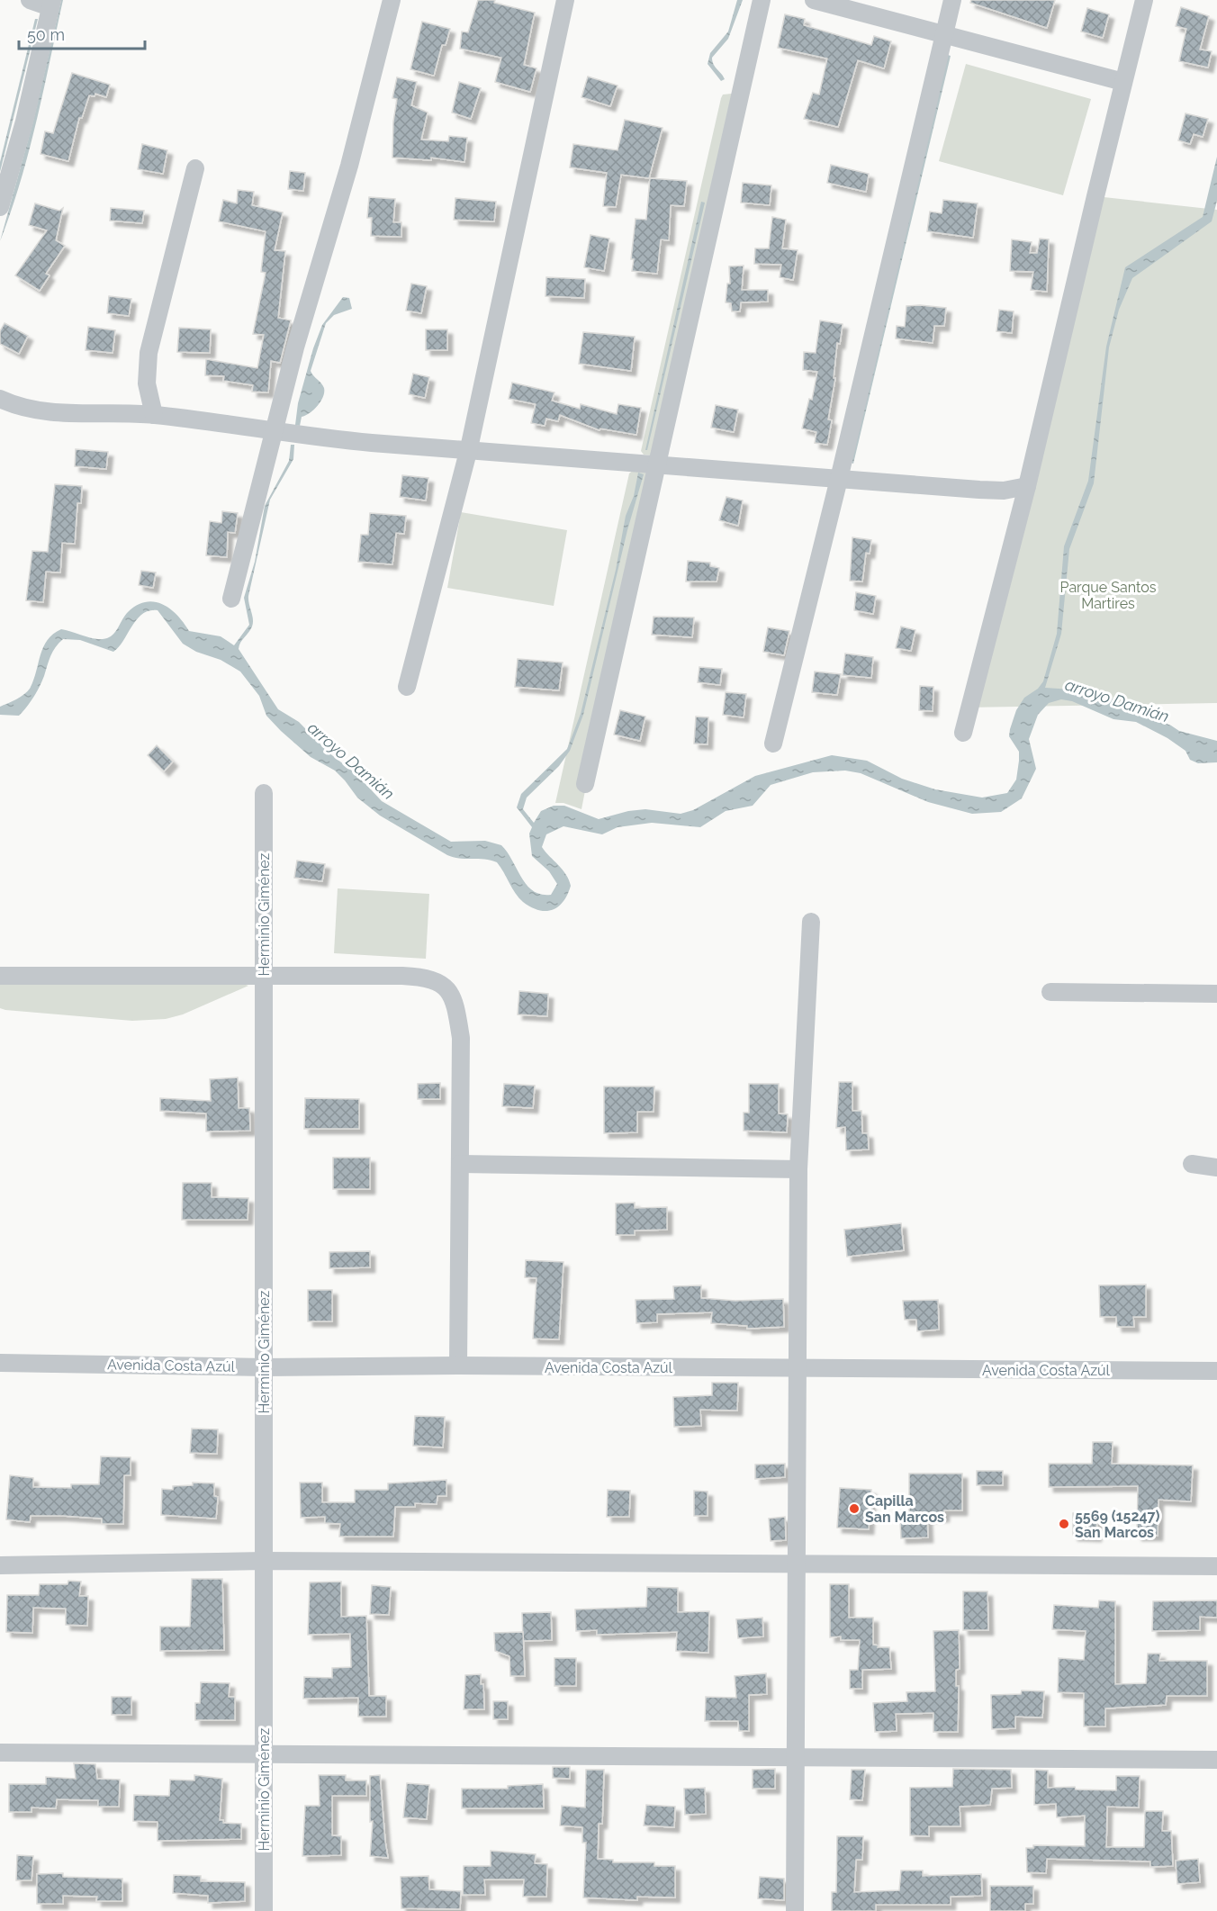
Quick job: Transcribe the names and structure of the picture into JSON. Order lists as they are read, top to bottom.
{
  "streets": {
    "street": ["Herminio Giménez", "Avenida Costa Azúl"]
  },
  "crossings": [
    ["Herminio Giménez", "Avenida Costa Azúl"]
  ],
  "water": ["arroyo Damián"],
  "parks": ["Parque Santos Martires"],
  "places": ["Capilla San Marcos", "5569 (15247) San Marcos"],
  "scale_bar": "50 m"
}
